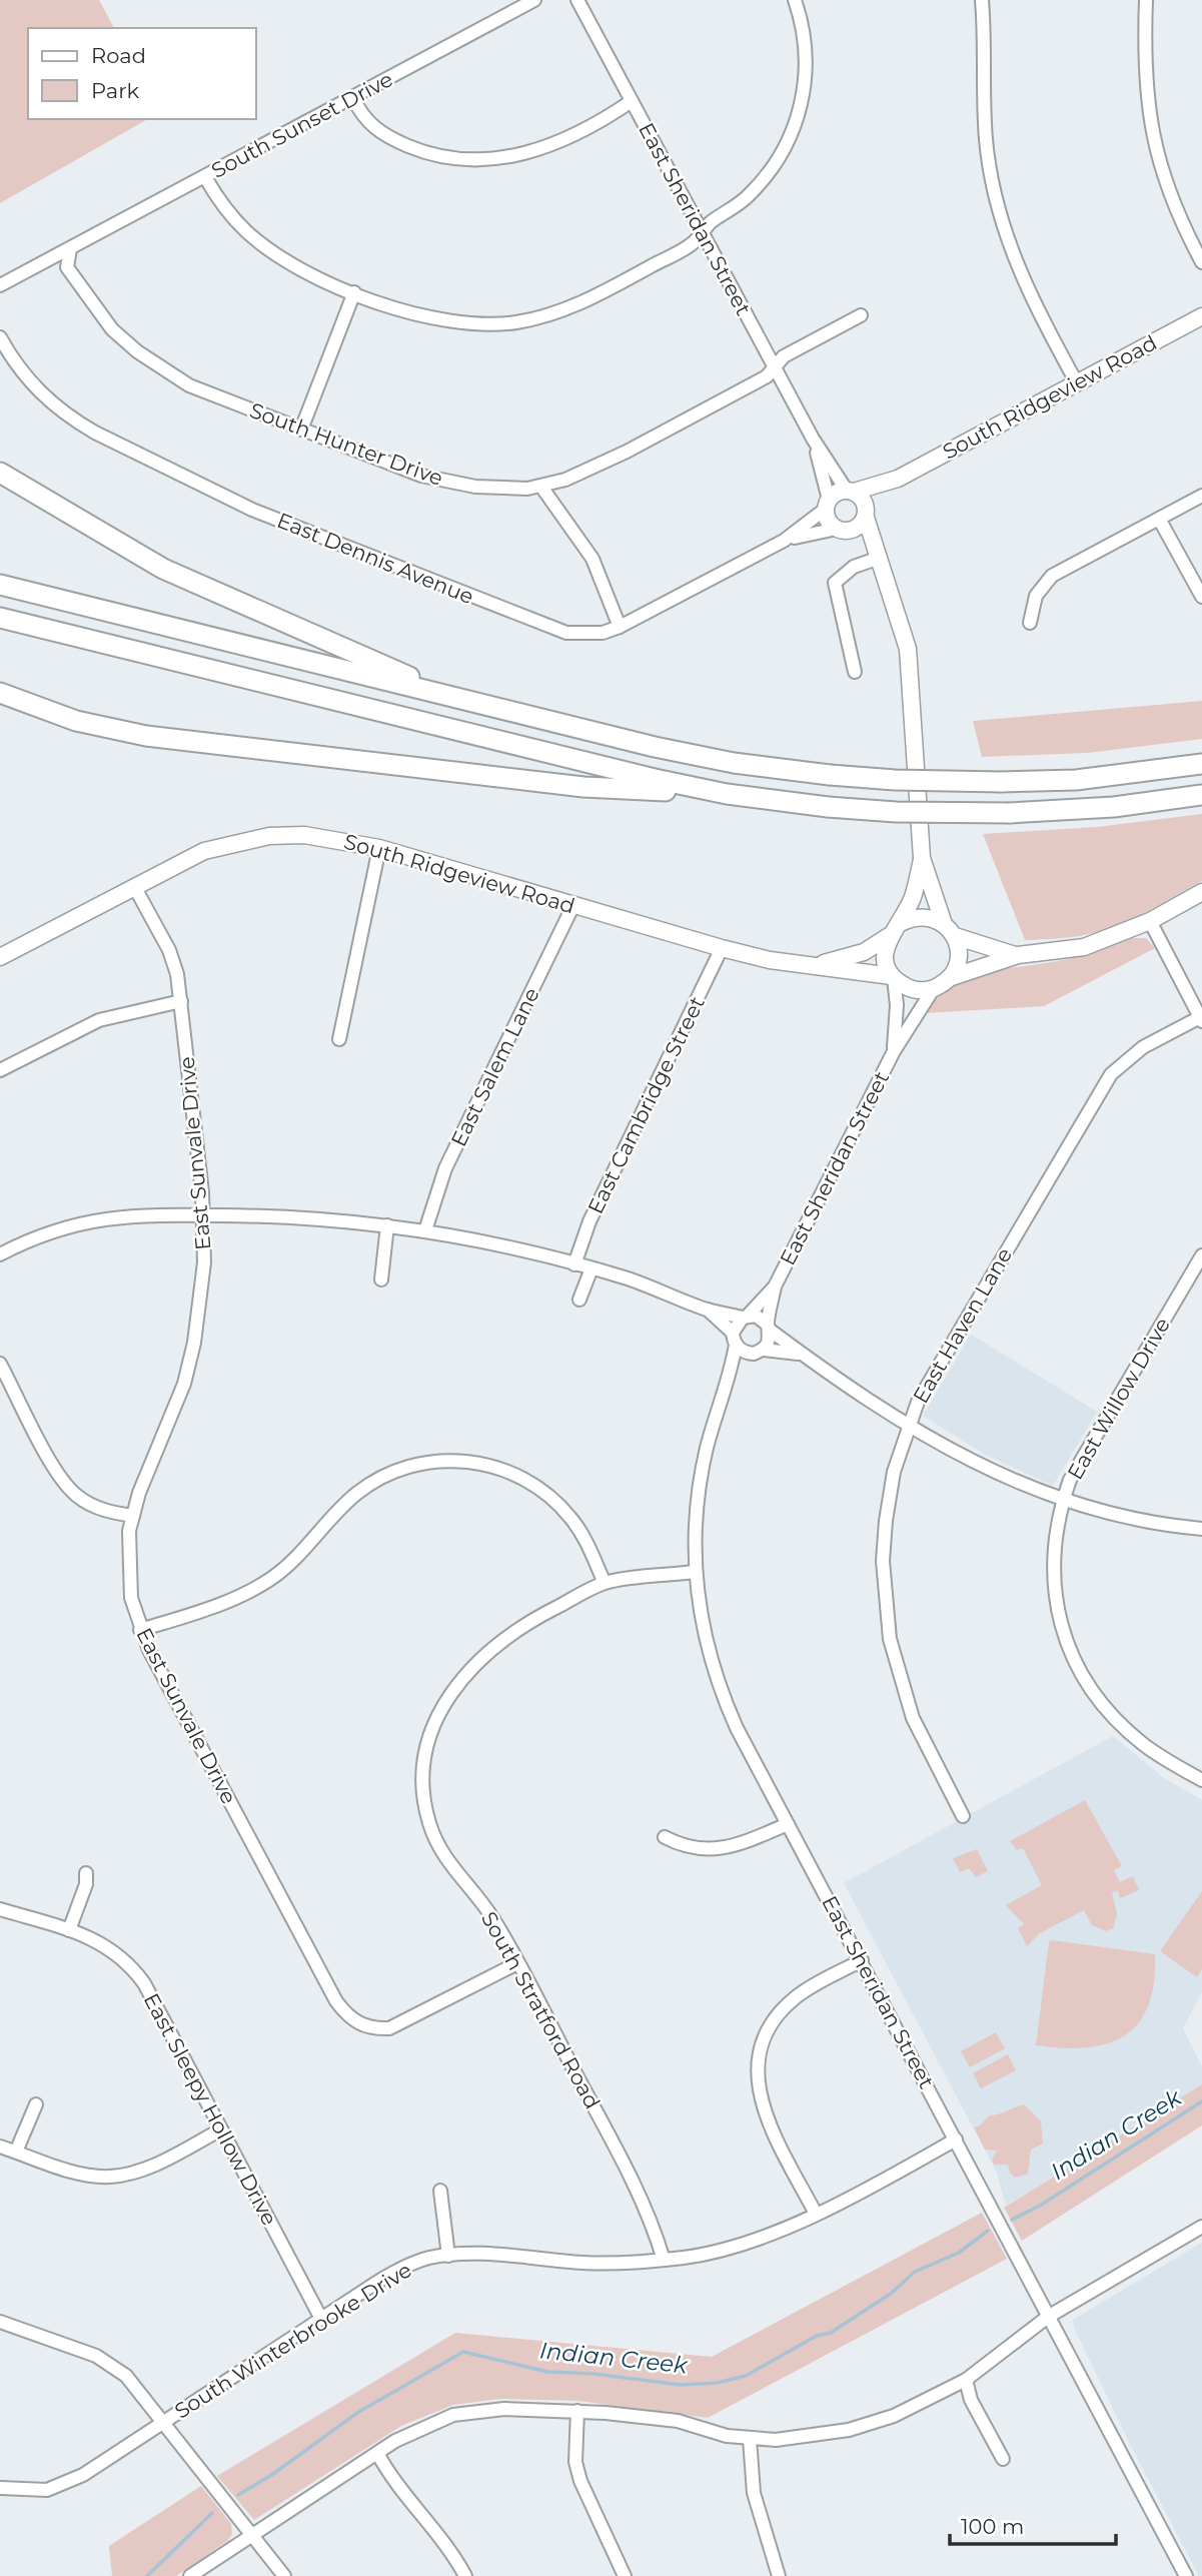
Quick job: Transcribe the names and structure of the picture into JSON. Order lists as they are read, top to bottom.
{
  "streets": {
    "main road": ["South Ridgeview Road"],
    "street": [
      "South Sunset Drive",
      "East Sheridan Street",
      "South Hunter Drive",
      "East Dennis Avenue",
      "East Salem Lane",
      "East Cambridge Street",
      "East Sunvale Drive",
      "East Haven Lane",
      "East Willow Drive",
      "South Stratford Road",
      "East Sleepy Hollow Drive",
      "South Winterbrooke Drive"
    ]
  },
  "crossings": [
    ["South Sunset Drive", "South Hunter Drive"],
    ["East Sheridan Street", "South Ridgeview Road"],
    ["East Sheridan Street", "South Hunter Drive"],
    ["East Sheridan Street", "East Dennis Avenue"],
    ["East Sheridan Street", "South Stratford Road"],
    ["East Sheridan Street", "South Winterbrooke Drive"],
    ["South Ridgeview Road", "East Dennis Avenue"],
    ["South Ridgeview Road", "East Salem Lane"],
    ["South Ridgeview Road", "East Cambridge Street"],
    ["South Ridgeview Road", "East Sunvale Drive"],
    ["East Sunvale Drive", "South Stratford Road"],
    ["South Stratford Road", "South Winterbrooke Drive"],
    ["East Sleepy Hollow Drive", "South Winterbrooke Drive"]
  ],
  "water": ["Indian Creek"],
  "legend": ["Road", "Park"],
  "scale_bar": "100 m"
}
